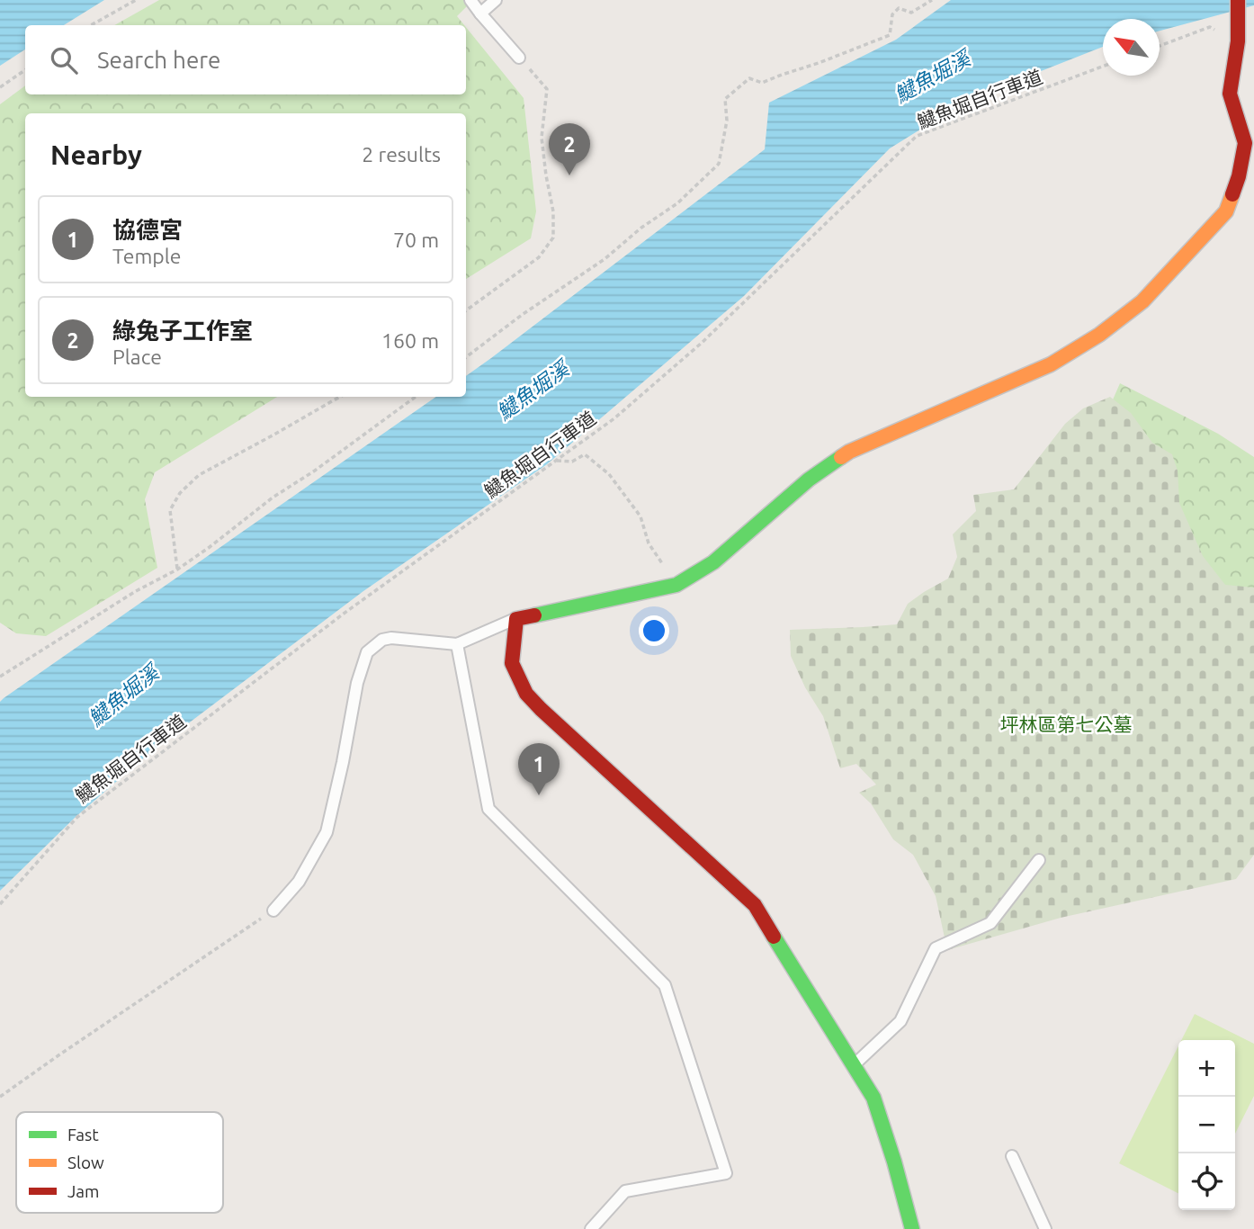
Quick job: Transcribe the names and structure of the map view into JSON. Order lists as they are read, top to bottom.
{
  "streets": {
    "path": ["𩻸魚堀自行車道"]
  },
  "water": ["𩻸魚堀溪"],
  "parks": ["坪林區第七公墓"],
  "legend": ["Fast", "Slow", "Jam"],
  "north": "top left",
  "page": {
    "search": "Search here",
    "heading": ["Nearby", "2 results"],
    "pins": ["2", "1"],
    "list": [
      {
        "mark": "1",
        "name": "協德宮",
        "note": "Temple",
        "value": "70 m"
      },
      {
        "mark": "2",
        "name": "綠兔子工作室",
        "note": "Place",
        "value": "160 m"
      }
    ],
    "map_buttons": ["+", "−"]
  }
}
